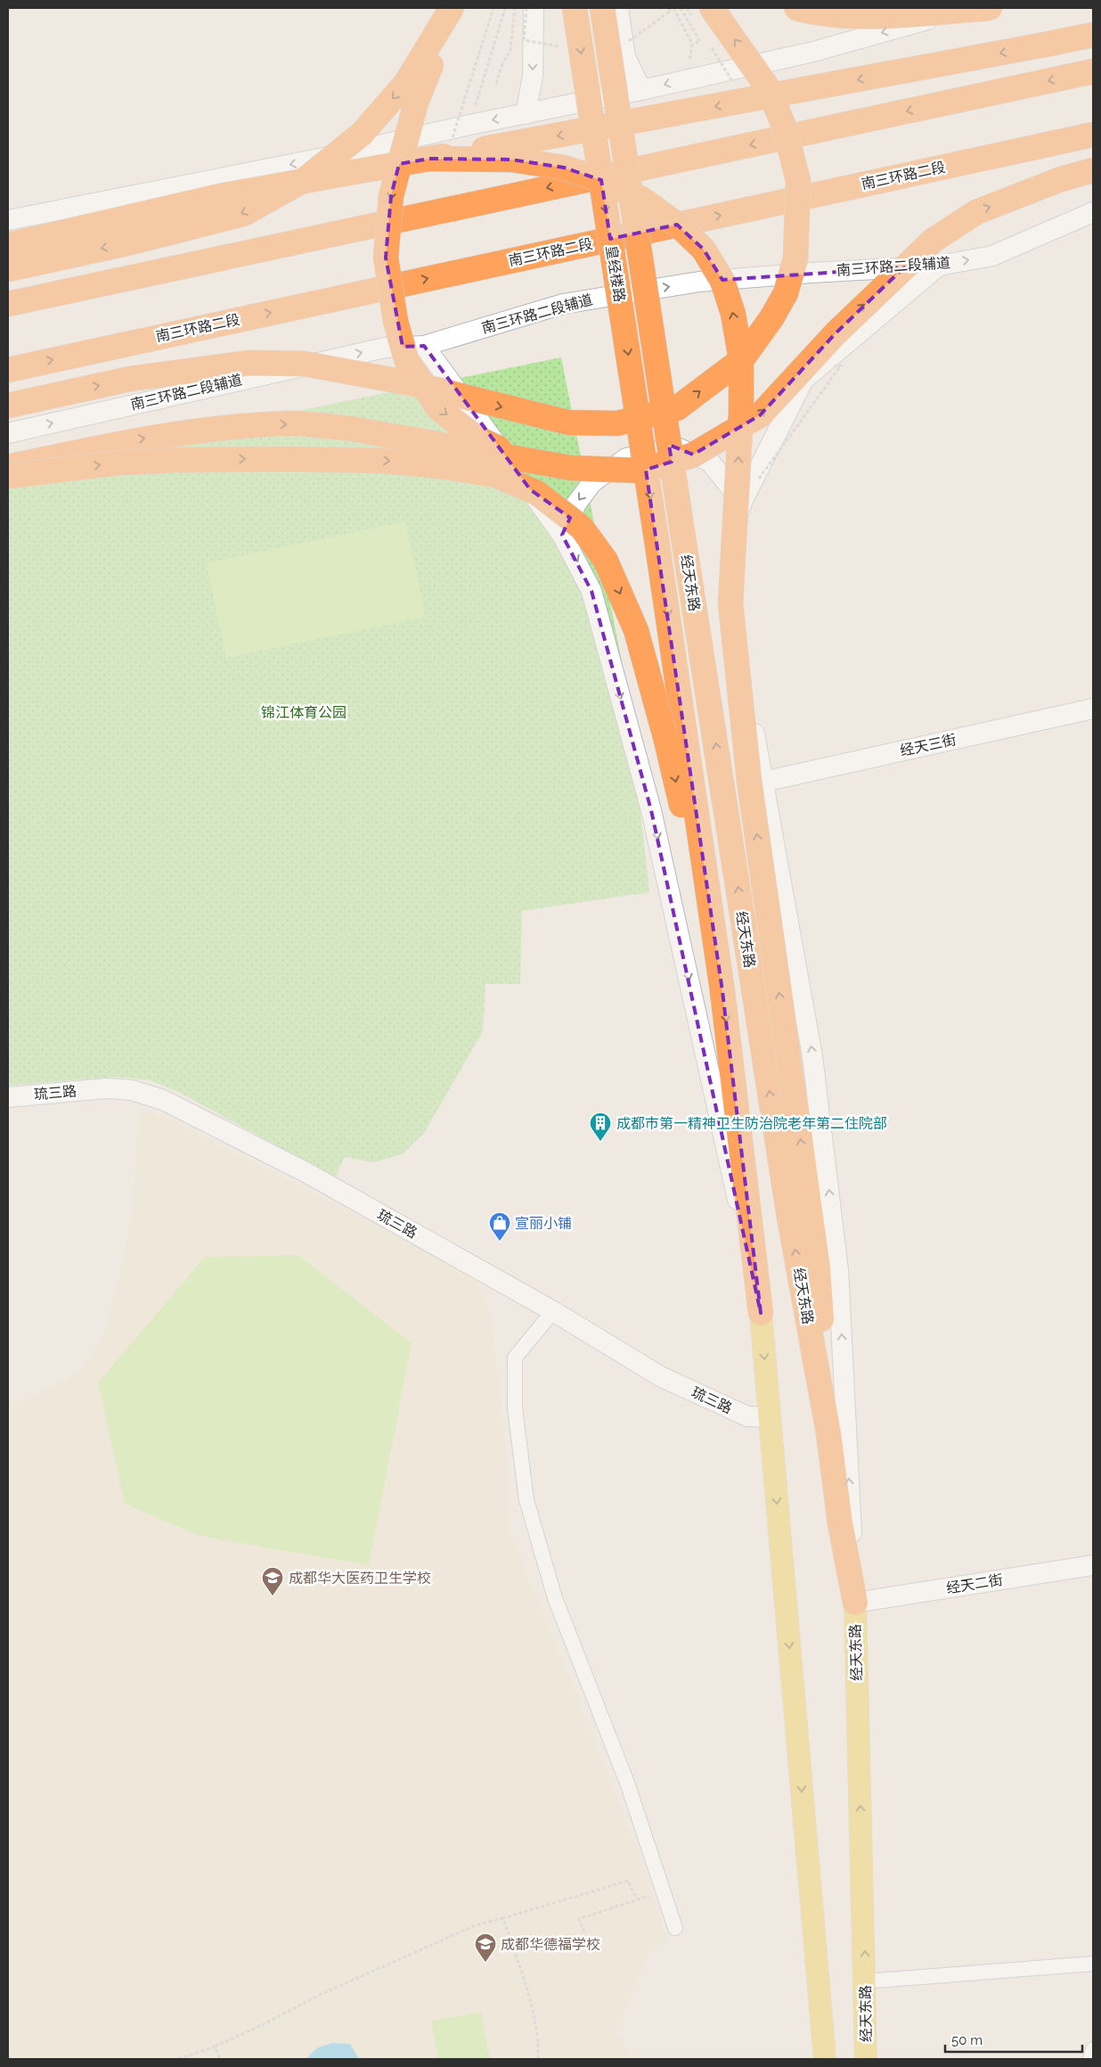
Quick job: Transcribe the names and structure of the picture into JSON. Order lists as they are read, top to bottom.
{
  "streets": {
    "highway": ["南三环路二段", "皇经楼路", "经天东路"],
    "street": [
      "南三环路二段辅道",
      "经天三街",
      "琉三路",
      "经天二街"
    ]
  },
  "crossings": [
    ["皇经楼路", "经天东路"],
    ["经天东路", "琉三路"],
    ["经天东路", "经天二街"]
  ],
  "one_way": ["南三环路二段辅道"],
  "parks": ["锦江体育公园"],
  "places": {
    "building": ["成都市第一精神卫生防治院老年第二住院部"],
    "shop": ["宣丽小铺"],
    "school or university": ["成都华大医药卫生学校", "成都华德福学校"]
  },
  "scale_bar": "50 m"
}
